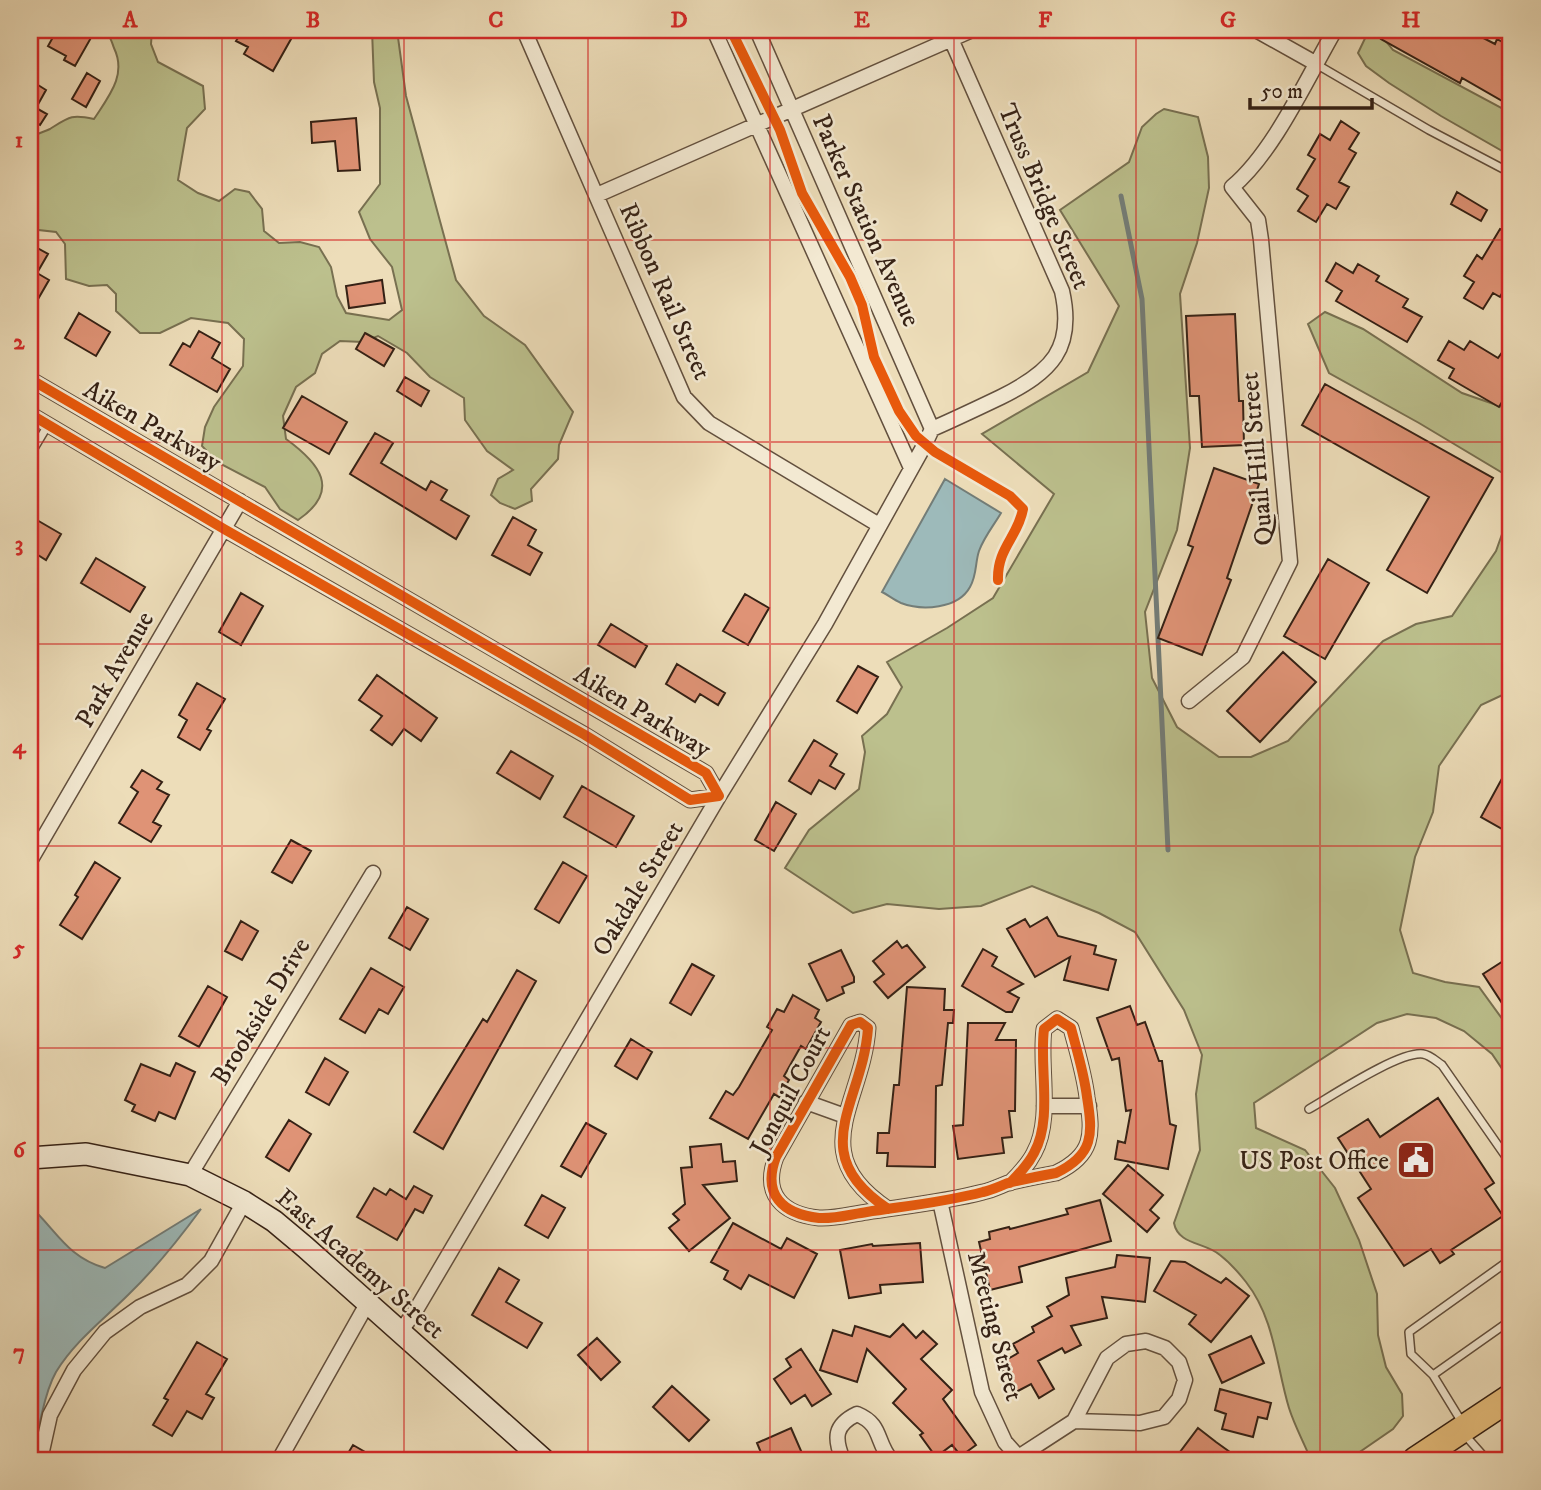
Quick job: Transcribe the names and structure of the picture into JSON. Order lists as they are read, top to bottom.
{
  "streets": {
    "street": [
      "Truss Bridge Street",
      "Parker Station Avenue",
      "Ribbon Rail Street",
      "Aiken Parkway",
      "Quail Hill Street",
      "Park Avenue",
      "Oakdale Street",
      "Brookside Drive",
      "Jonquil Court",
      "East Academy Street",
      "Meeting Street"
    ]
  },
  "crossings": [
    ["Truss Bridge Street", "Parker Station Avenue"],
    ["Truss Bridge Street", "Oakdale Street"],
    ["Parker Station Avenue", "Oakdale Street"],
    ["Ribbon Rail Street", "Oakdale Street"],
    ["Aiken Parkway", "Park Avenue"],
    ["Aiken Parkway", "Oakdale Street"],
    ["Oakdale Street", "East Academy Street"],
    ["Brookside Drive", "East Academy Street"],
    ["Jonquil Court", "Meeting Street"]
  ],
  "places": {
    "public building": ["US Post Office"]
  },
  "scale_bar": "50 m",
  "grid": {
    "columns": [
      "A",
      "B",
      "C",
      "D",
      "E",
      "F",
      "G",
      "H"
    ],
    "rows": [
      "1",
      "2",
      "3",
      "4",
      "5",
      "6",
      "7"
    ]
  }
}
